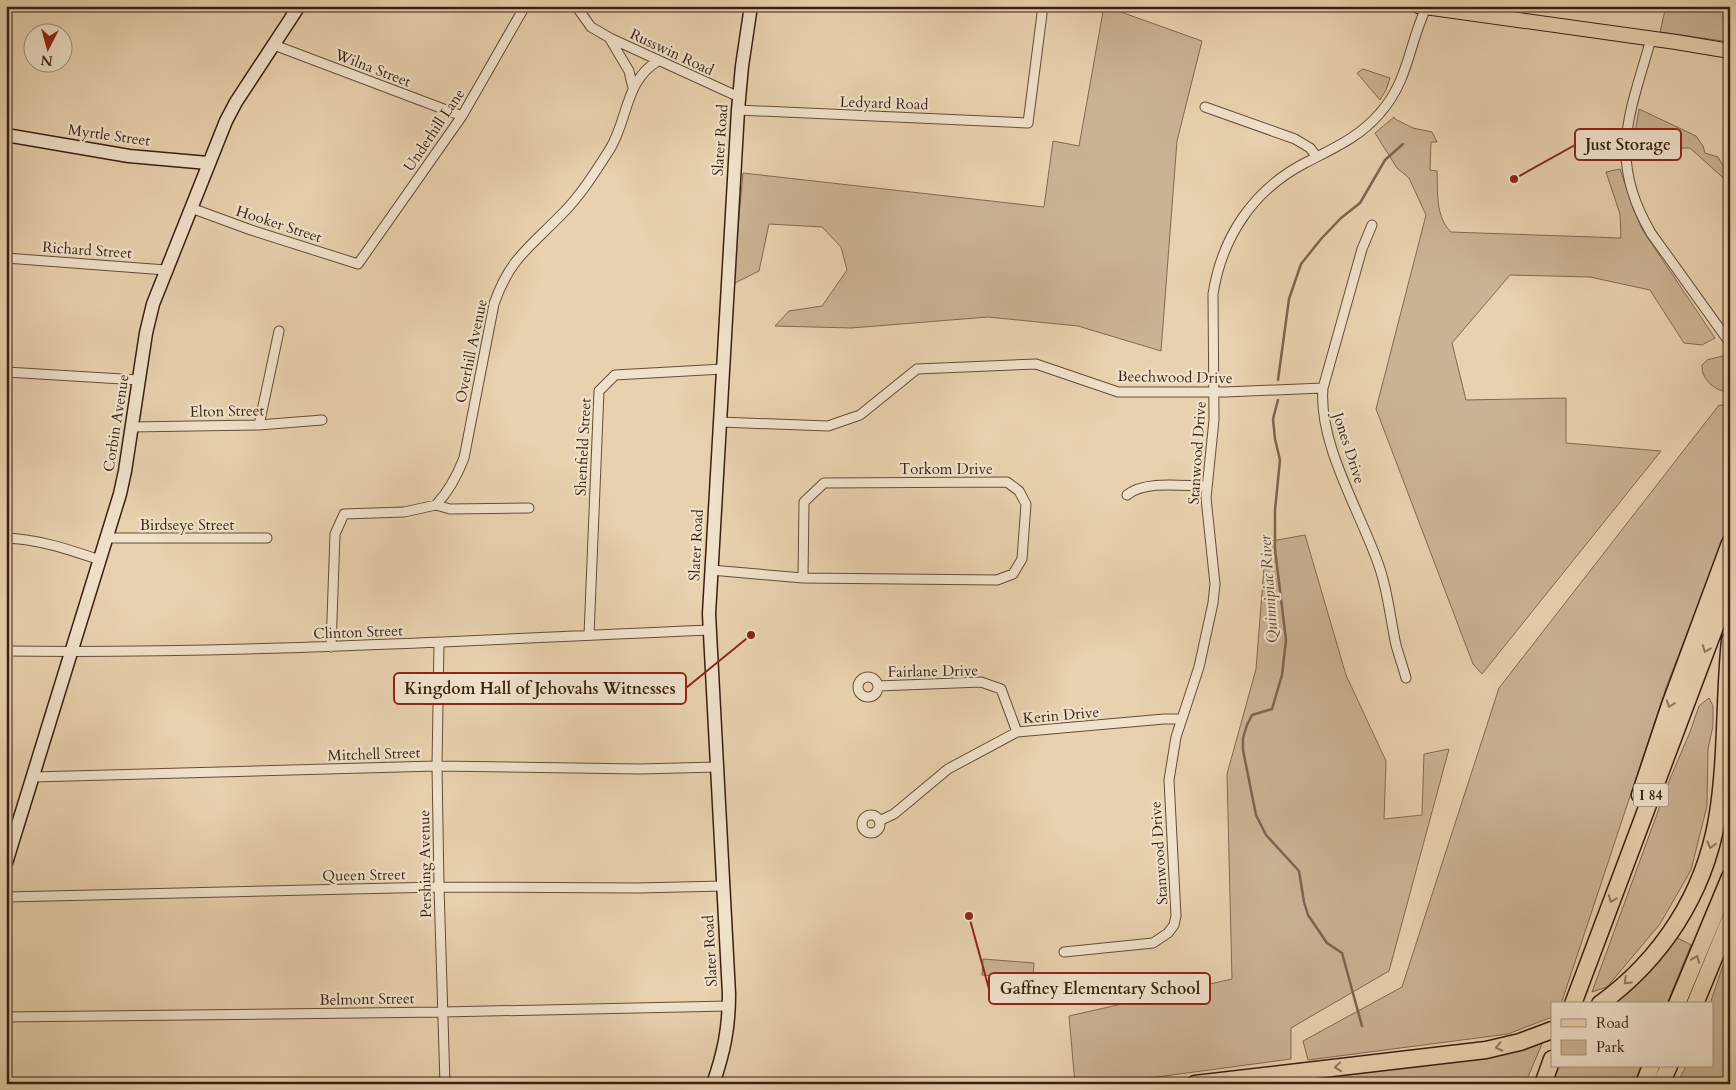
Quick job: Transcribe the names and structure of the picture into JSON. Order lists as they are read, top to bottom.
{
  "streets": {
    "highway": ["I 84"],
    "main road": ["Myrtle Street", "Slater Road", "Corbin Avenue"],
    "street": [
      "Russwin Road",
      "Wilna Street",
      "Ledyard Road",
      "Underhill Lane",
      "Hooker Street",
      "Richard Street",
      "Overhill Avenue",
      "Beechwood Drive",
      "Elton Street",
      "Shenfield Street",
      "Jones Drive",
      "Stanwood Drive",
      "Torkom Drive",
      "Birdseye Street",
      "Clinton Street",
      "Fairlane Drive",
      "Kerin Drive",
      "Mitchell Street",
      "Pershing Avenue",
      "Queen Street",
      "Belmont Street"
    ]
  },
  "crossings": [
    ["Russwin Road", "Slater Road"],
    ["Russwin Road", "Overhill Avenue"],
    ["Wilna Street", "Underhill Lane"],
    ["Wilna Street", "Corbin Avenue"],
    ["Ledyard Road", "Slater Road"],
    ["Underhill Lane", "Hooker Street"],
    ["Myrtle Street", "Corbin Avenue"],
    ["Slater Road", "Beechwood Drive"],
    ["Slater Road", "Shenfield Street"],
    ["Slater Road", "Torkom Drive"],
    ["Slater Road", "Clinton Street"],
    ["Slater Road", "Mitchell Street"],
    ["Slater Road", "Queen Street"],
    ["Slater Road", "Belmont Street"],
    ["Hooker Street", "Corbin Avenue"],
    ["Richard Street", "Corbin Avenue"],
    ["Beechwood Drive", "Jones Drive"],
    ["Beechwood Drive", "Stanwood Drive"],
    ["Elton Street", "Corbin Avenue"],
    ["Corbin Avenue", "Birdseye Street"],
    ["Corbin Avenue", "Clinton Street"],
    ["Corbin Avenue", "Mitchell Street"],
    ["Shenfield Street", "Clinton Street"],
    ["Stanwood Drive", "Kerin Drive"],
    ["Clinton Street", "Pershing Avenue"],
    ["Fairlane Drive", "Kerin Drive"],
    ["Mitchell Street", "Pershing Avenue"],
    ["Pershing Avenue", "Queen Street"],
    ["Pershing Avenue", "Belmont Street"]
  ],
  "water": ["Quinnipiac River"],
  "places": ["Just Storage", "Kingdom Hall of Jehovahs Witnesses", "Gaffney Elementary School"],
  "legend": ["Road", "Park"],
  "north": "bottom"
}
